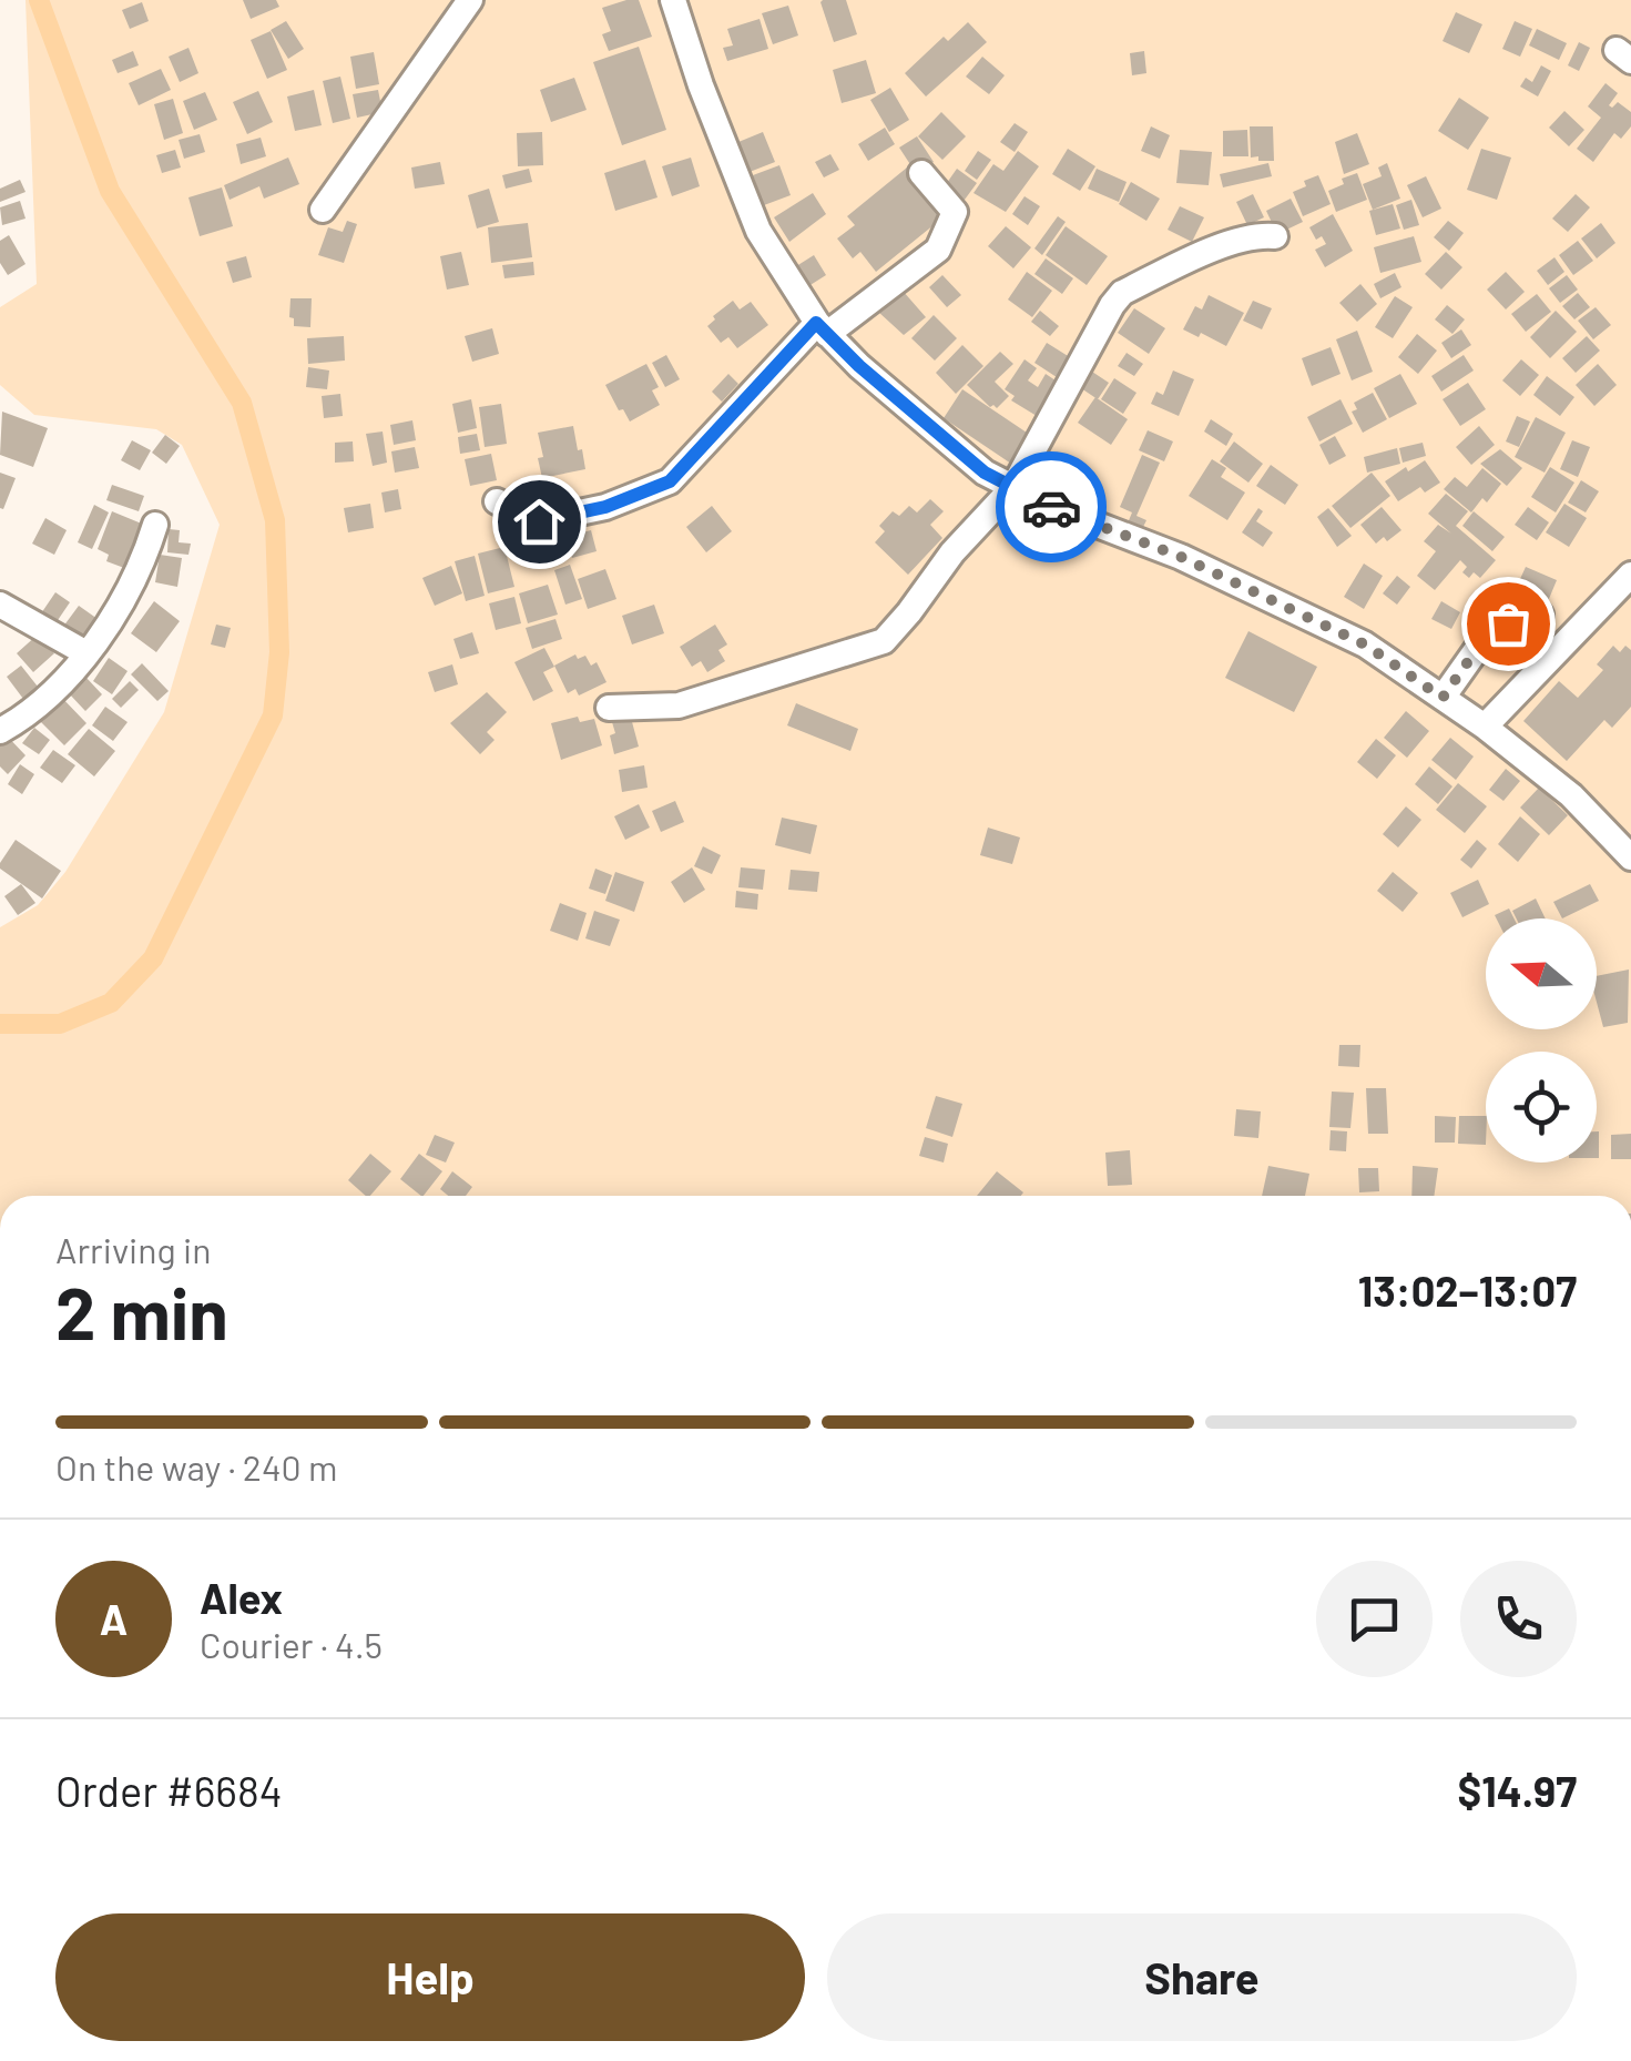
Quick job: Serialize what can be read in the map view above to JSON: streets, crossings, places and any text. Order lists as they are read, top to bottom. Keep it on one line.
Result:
{"north":"left","page":{"heading":["2 min","Arriving in","13:02–13:07"],"panel":["Alex","Courier · 4.5","Order #6684","$14.97"],"bar":"On the way · 240 m","round":"A","buttons":["Help","Share"]}}
